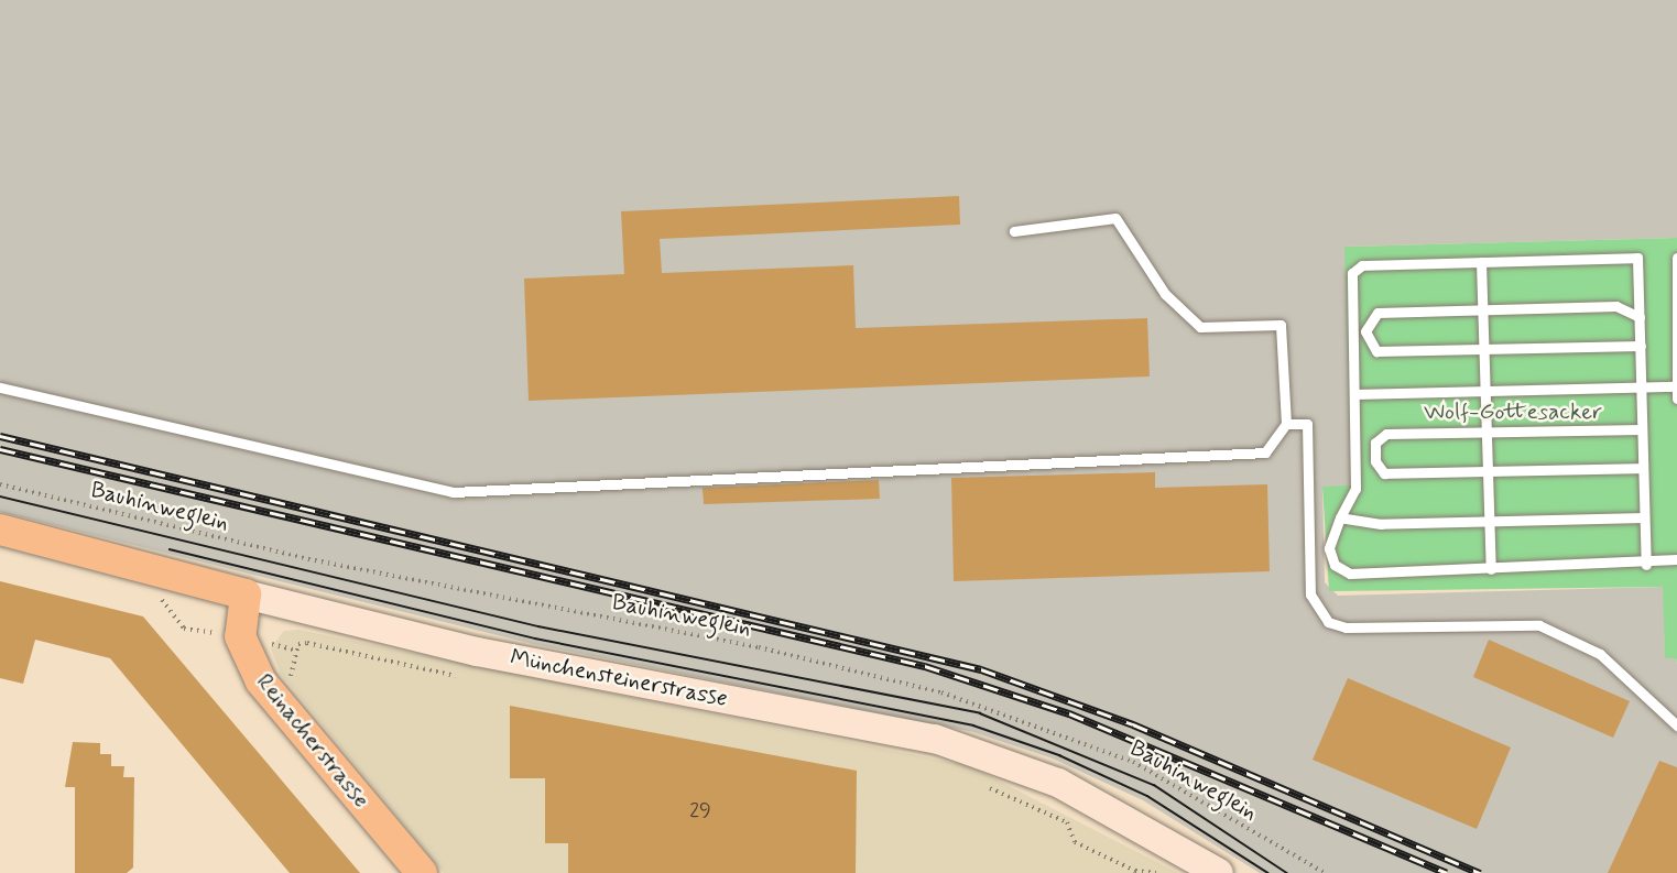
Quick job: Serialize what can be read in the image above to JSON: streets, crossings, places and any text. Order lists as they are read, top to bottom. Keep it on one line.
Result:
{"streets":{"main road":["Münchensteinerstrasse","Reinacherstrasse"],"path":["Bauhinweglein"]},"crossings":[["Münchensteinerstrasse","Reinacherstrasse"]],"parks":["Wolf-Gottesacker"],"house_numbers":["29"]}
